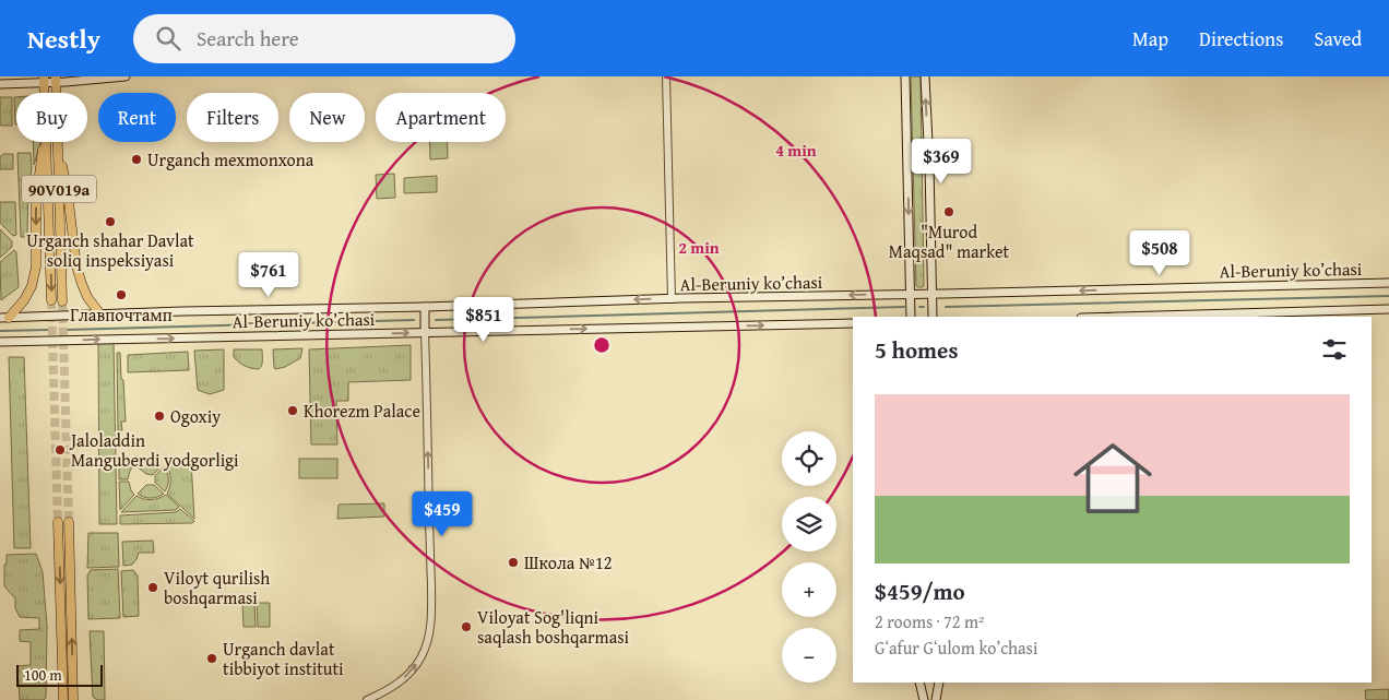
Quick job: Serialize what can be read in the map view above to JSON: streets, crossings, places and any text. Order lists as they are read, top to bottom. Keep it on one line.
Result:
{"streets":{"main road":["90V019a","Al-Beruniy ko’chasi"]},"places":["Urganch mexmonxona","\"Murod Maqsad\" market","Urganch shahar Davlat soliq inspeksiyasi","Главпочтамп","Khorezm Palace","Ogoxiy","Jaloladdin Manguberdi yodgorligi","Школа №12","Viloyt qurilish boshqarmasi","Viloyat Sog'liqni saqlash boshqarmasi","Urganch davlat tibbiyot instituti"],"scale_bar":"100 m","page":{"header":"Nestly","search":"Search here","nav":["Map","Directions","Saved"],"chip":["Buy","Rent","Filters","New","Apartment"],"price":["$369","$508","$761","$851","$459"],"heading":"5 homes","list":[{"name":"$459/mo","note":"2 rooms · 72 m² · Gʻafur Gʻulom ko’chasi"}],"map_buttons":["+","−"],"scale":"100 m"},"rings":["4 min","2 min"]}
